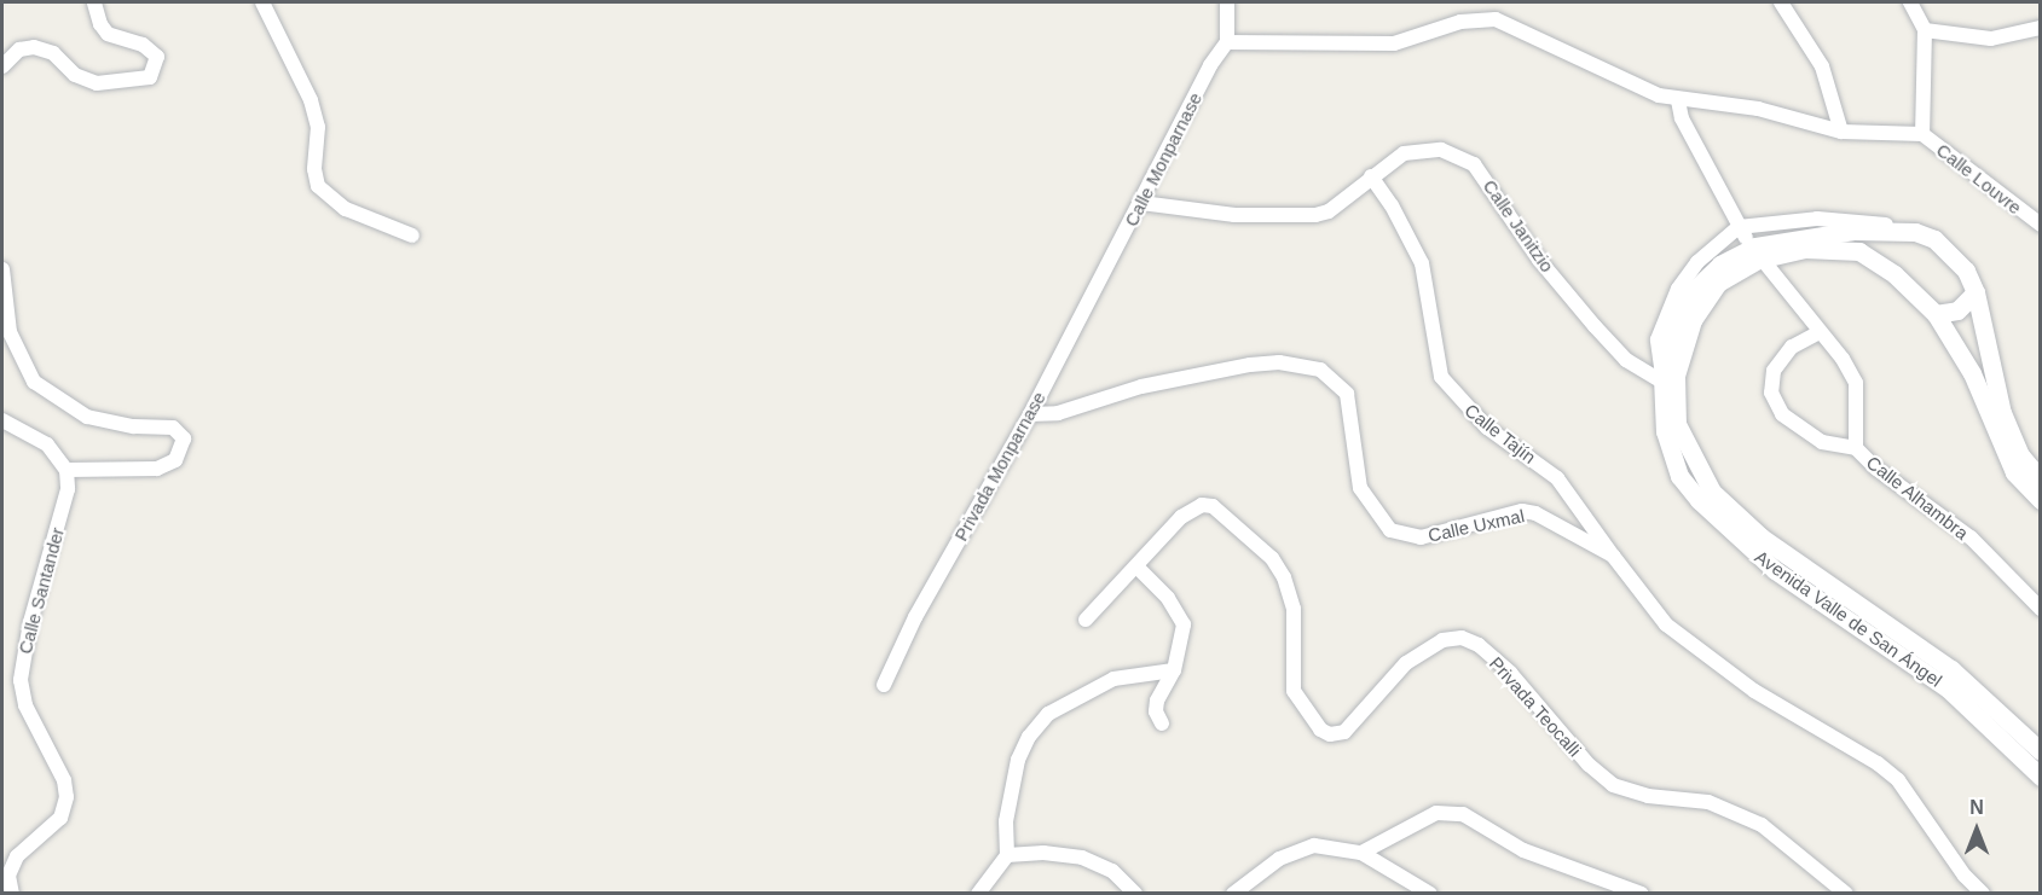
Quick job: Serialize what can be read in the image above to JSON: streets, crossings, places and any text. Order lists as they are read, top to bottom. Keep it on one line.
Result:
{"streets":{"street":["Calle Monparnase","Calle Louvre","Calle Janitzio","Calle Tajín","Privada Monparnase","Calle Alhambra","Calle Uxmal","Calle Santander","Avenida Valle de San Ángel","Privada Teocalli"]},"crossings":[["Calle Monparnase","Calle Janitzio"],["Calle Monparnase","Privada Monparnase"],["Calle Janitzio","Calle Tajín"],["Calle Janitzio","Avenida Valle de San Ángel"],["Calle Tajín","Calle Uxmal"],["Privada Monparnase","Calle Uxmal"],["Calle Alhambra","Avenida Valle de San Ángel"]],"north":"top"}
